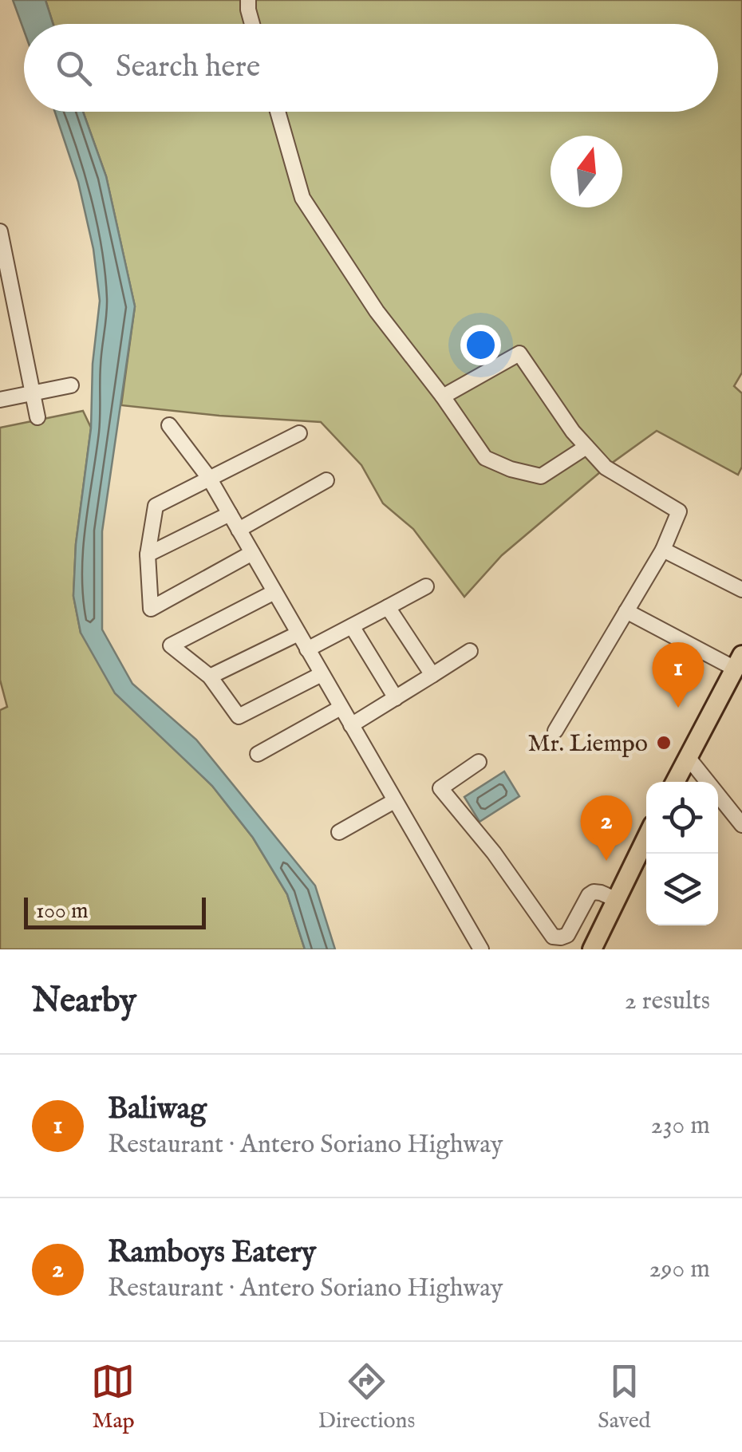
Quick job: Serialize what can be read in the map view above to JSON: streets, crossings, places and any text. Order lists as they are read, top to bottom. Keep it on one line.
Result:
{"places":["Mr. Liempo"],"scale_bar":"100 m","north":"top","page":{"search":"Search here","pins":["1","2"],"scale":"100 m","heading":["Nearby","2 results"],"list":[{"mark":"1","name":"Baliwag","note":"Restaurant · Antero Soriano Highway","value":"230 m"},{"mark":"2","name":"Ramboys Eatery","note":"Restaurant · Antero Soriano Highway","value":"290 m"}],"nav":["Map","Directions","Saved"]}}
